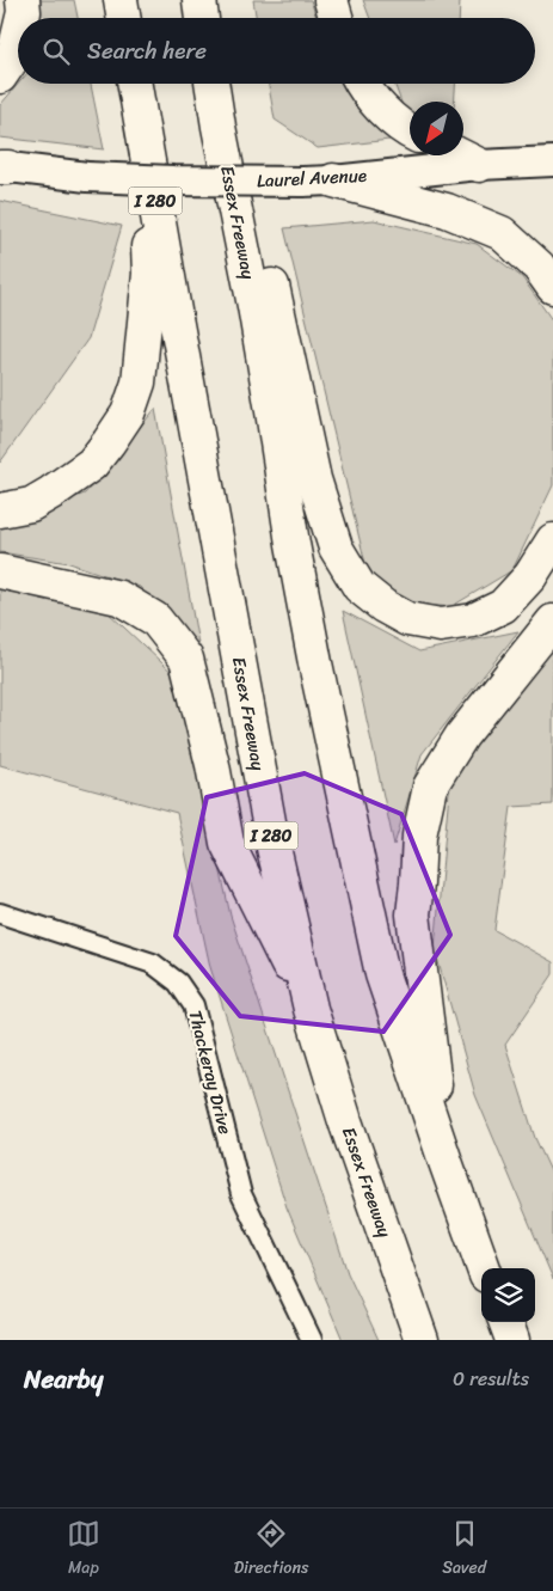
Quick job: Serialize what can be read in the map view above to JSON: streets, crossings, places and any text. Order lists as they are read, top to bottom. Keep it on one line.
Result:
{"streets":{"highway":["I 280","Essex Freeway"],"main road":["Laurel Avenue"],"street":["Thackeray Drive"]},"north":"bottom left","page":{"search":"Search here","heading":["Nearby","0 results"],"nav":["Map","Directions","Saved"]}}
